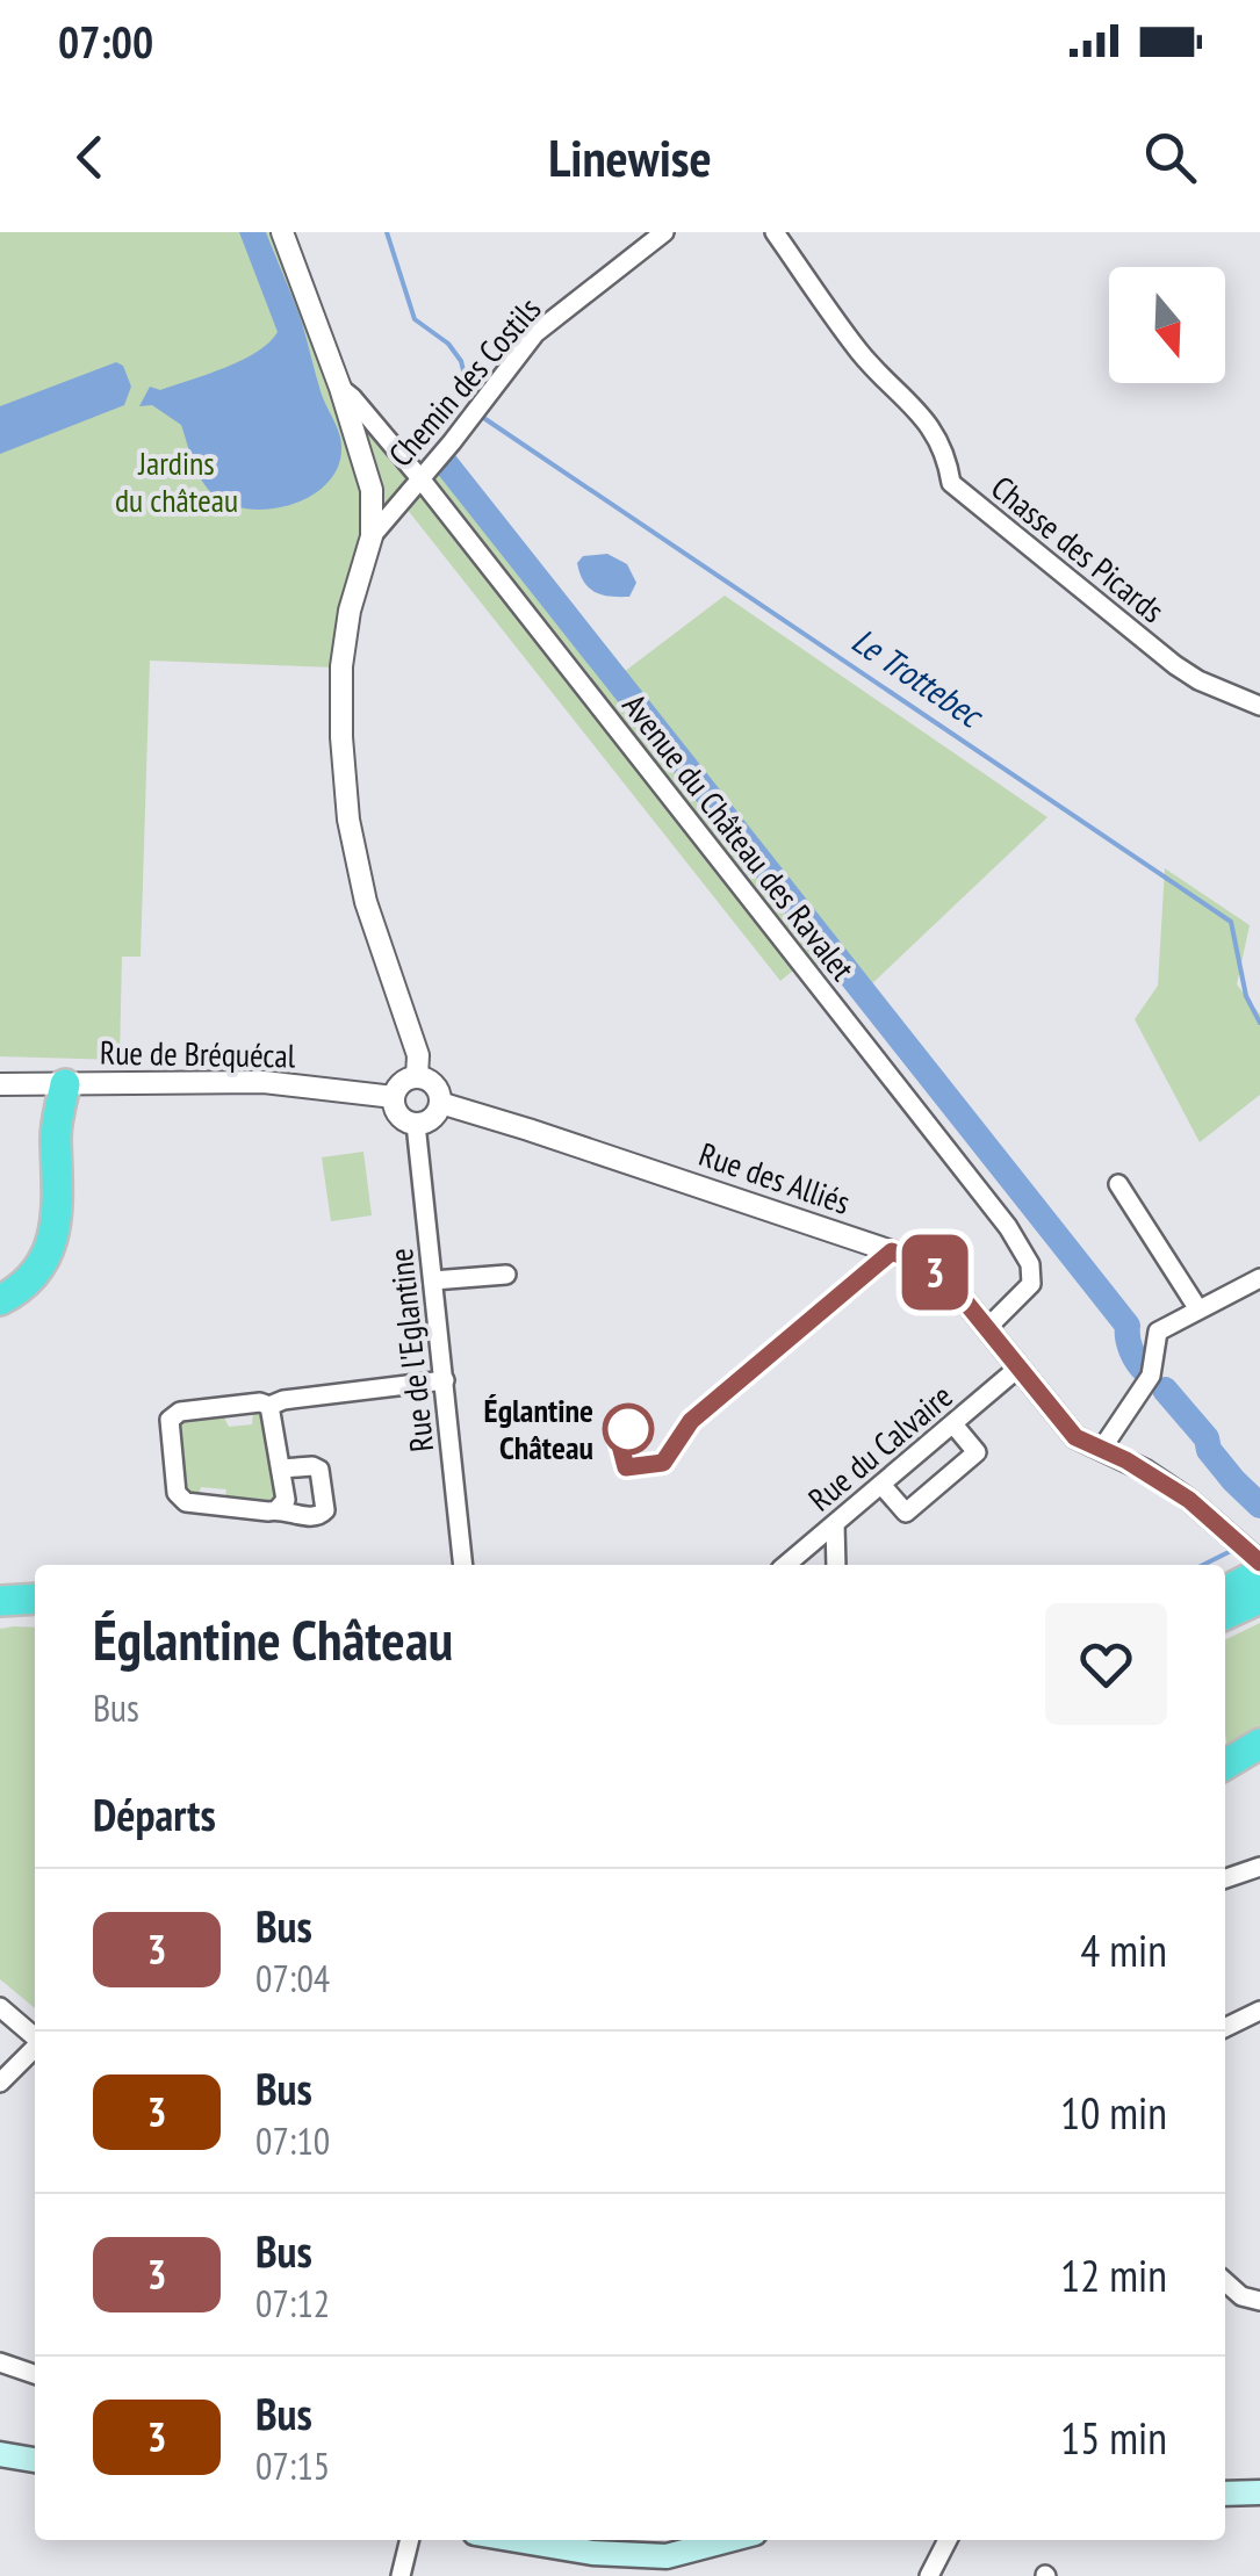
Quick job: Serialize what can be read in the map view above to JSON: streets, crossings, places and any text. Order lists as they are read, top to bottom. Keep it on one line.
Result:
{"streets":{"street":["Chemin des Costils","Chasse des Picards","Avenue du Château des Ravalet","Rue de Bréquécal","Rue des Alliés","Rue de l'Eglantine","Rue du Calvaire"]},"crossings":[["Chemin des Costils","Avenue du Château des Ravalet"],["Avenue du Château des Ravalet","Rue des Alliés"],["Rue de Bréquécal","Rue des Alliés"],["Rue de Bréquécal","Rue de l'Eglantine"],["Rue des Alliés","Rue de l'Eglantine"],["Rue des Alliés","Rue du Calvaire"]],"water":["Le Trottebec"],"parks":["Jardins du château"],"places":["Églantine Château"],"lines":["bus line 3"],"north":"bottom","page":{"status":"07:00","header":"Linewise","on_map":"3","heading":[["Églantine Château","Bus"],"Départs"],"list":[{"mark":"3","name":"Bus","note":"07:04","value":"4 min"},{"mark":"3","name":"Bus","note":"07:10","value":"10 min"},{"mark":"3","name":"Bus","note":"07:12","value":"12 min"},{"mark":"3","name":"Bus","note":"07:15","value":"15 min"}]}}
